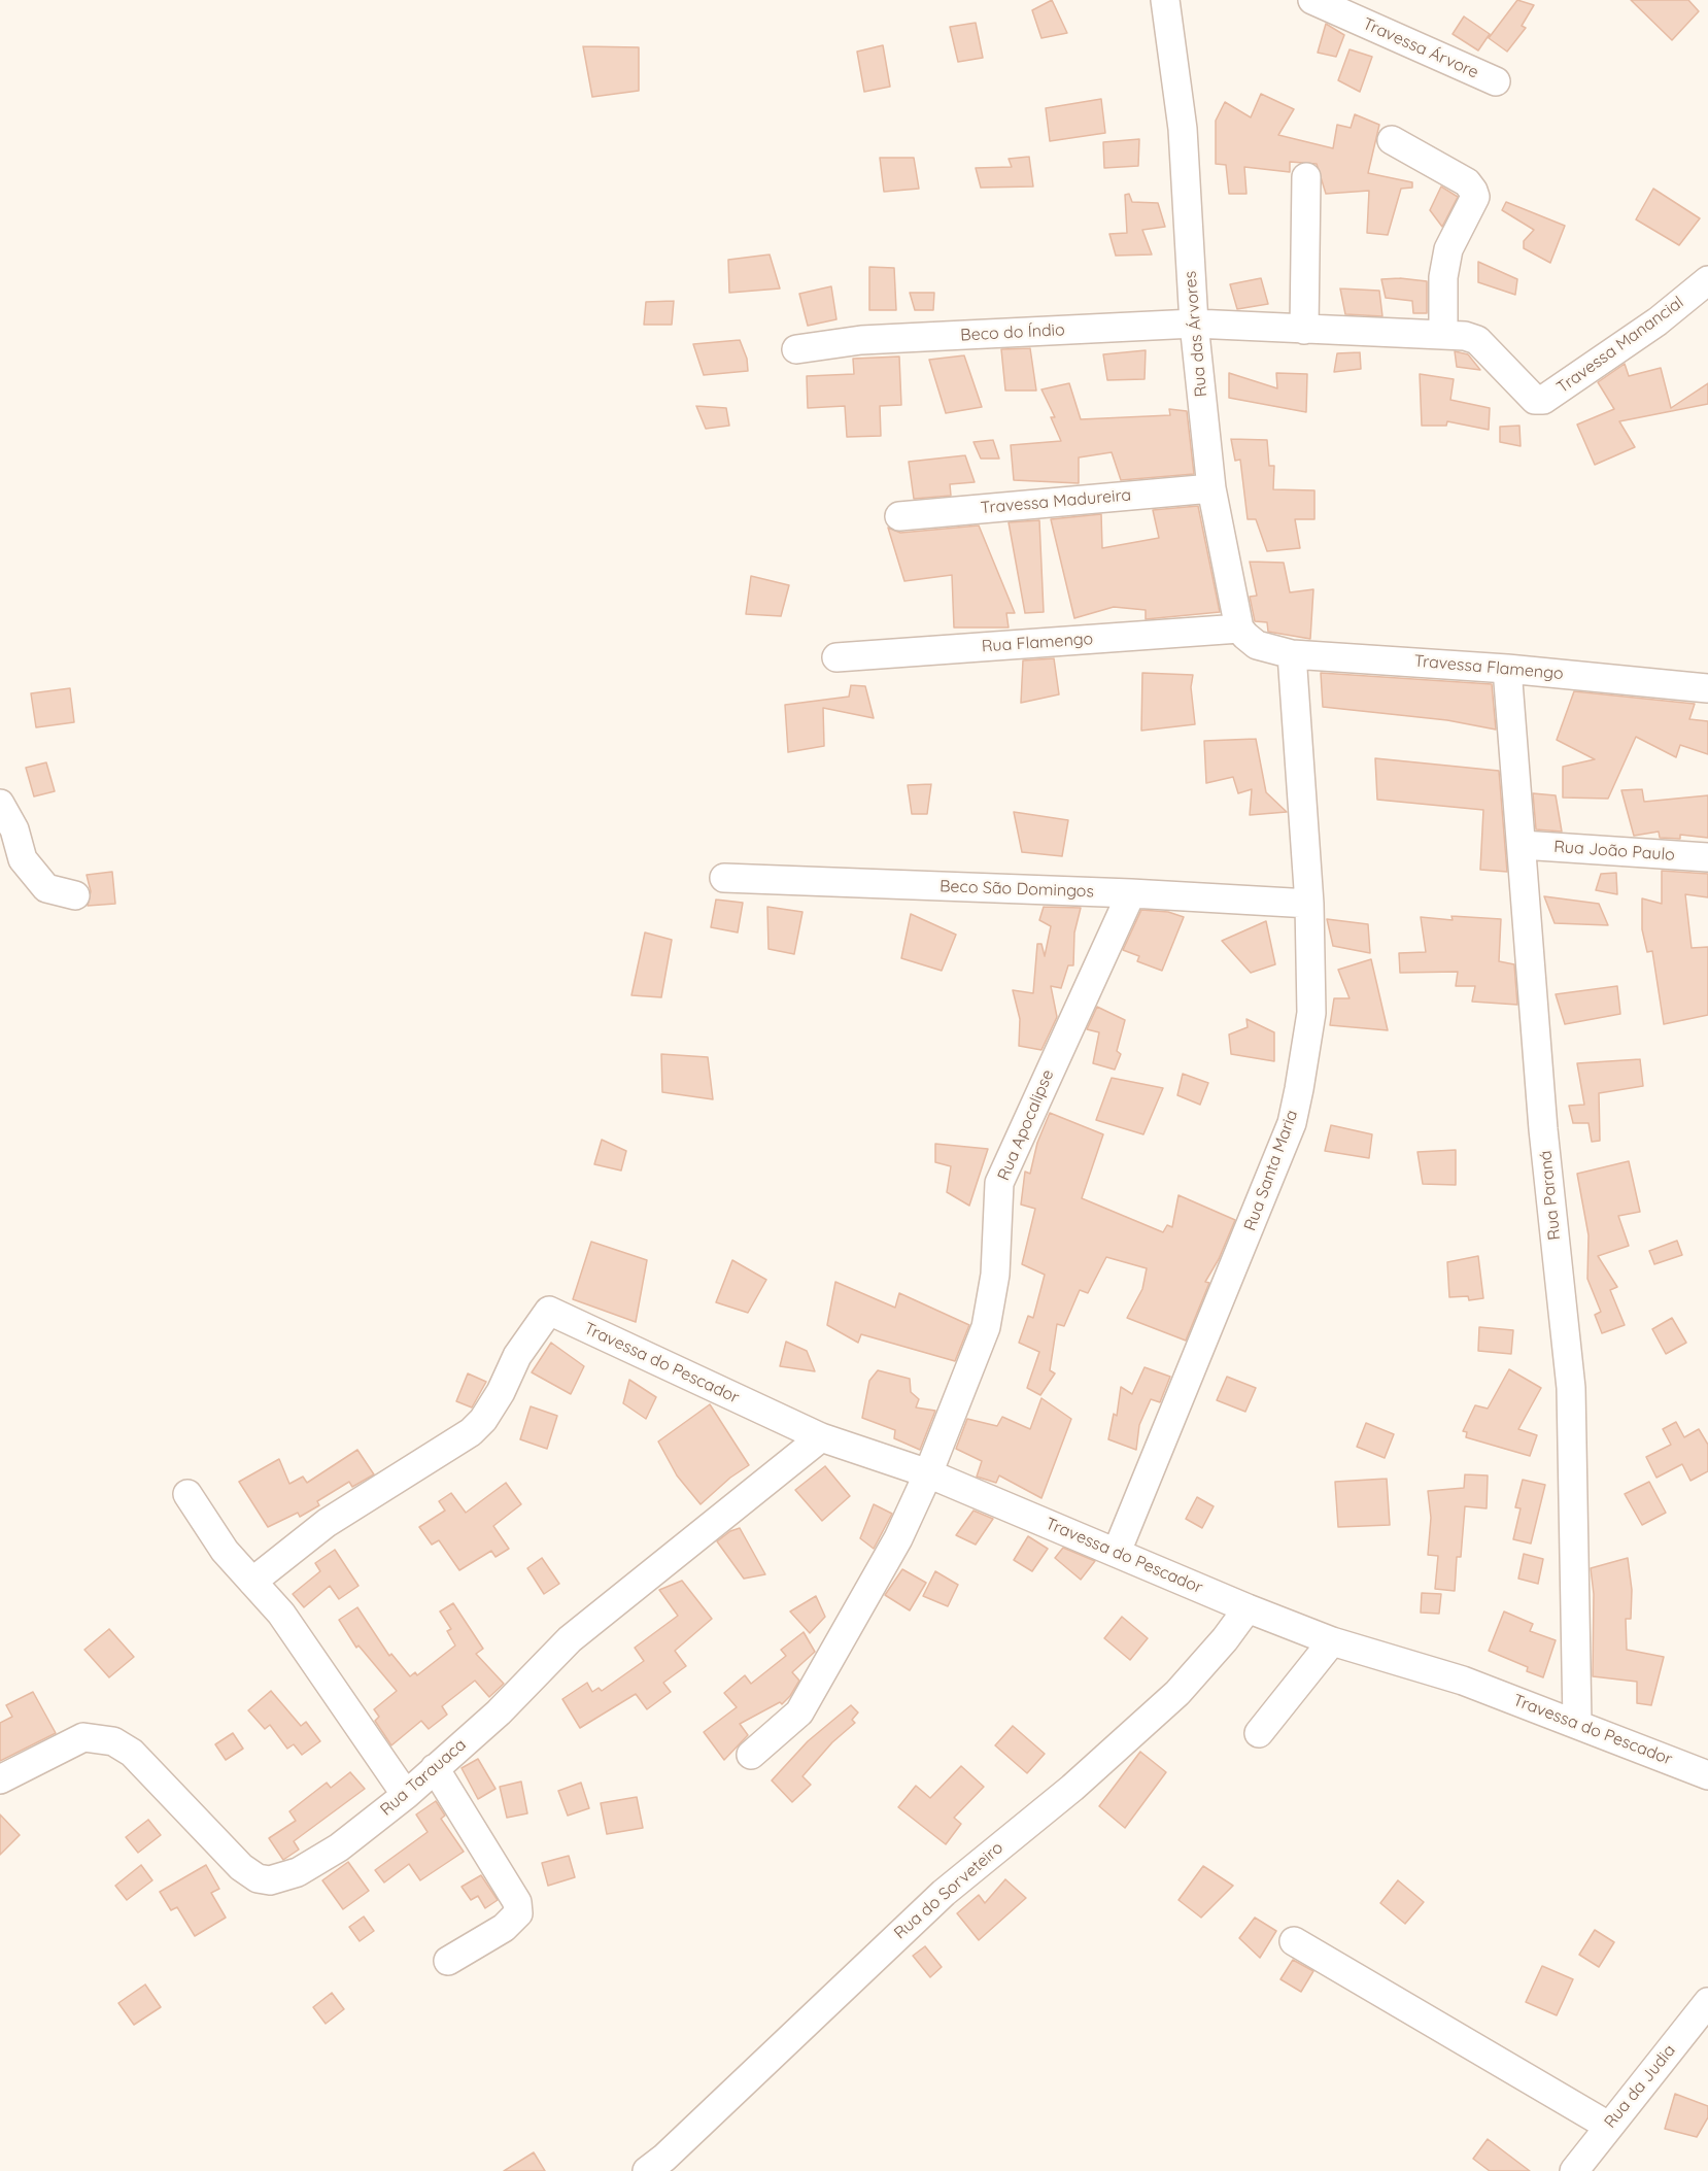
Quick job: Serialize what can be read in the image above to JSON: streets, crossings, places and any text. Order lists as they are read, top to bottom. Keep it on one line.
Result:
{"streets":{"street":["Travessa Árvore","Beco do Índio","Rua das Árvores","Travessa Manancial","Travessa Madureira","Rua Flamengo","Travessa Flamengo","Rua João Paulo","Beco São Domingos","Rua Apocalipse","Rua Santa Maria","Rua Paraná","Travessa do Pescador","Rua Tarauaca","Rua do Sorveteiro","Rua da Judia"]},"crossings":[["Beco do Índio","Rua das Árvores"],["Beco do Índio","Travessa Manancial"],["Rua das Árvores","Travessa Manancial"],["Rua das Árvores","Travessa Madureira"],["Rua das Árvores","Rua Flamengo"],["Travessa Flamengo","Rua Santa Maria"],["Travessa Flamengo","Rua Paraná"],["Rua João Paulo","Rua Paraná"],["Beco São Domingos","Rua Apocalipse"],["Beco São Domingos","Rua Santa Maria"],["Rua Apocalipse","Travessa do Pescador"],["Rua Santa Maria","Travessa do Pescador"],["Rua Paraná","Travessa do Pescador"],["Travessa do Pescador","Rua Tarauaca"],["Travessa do Pescador","Rua do Sorveteiro"]]}
